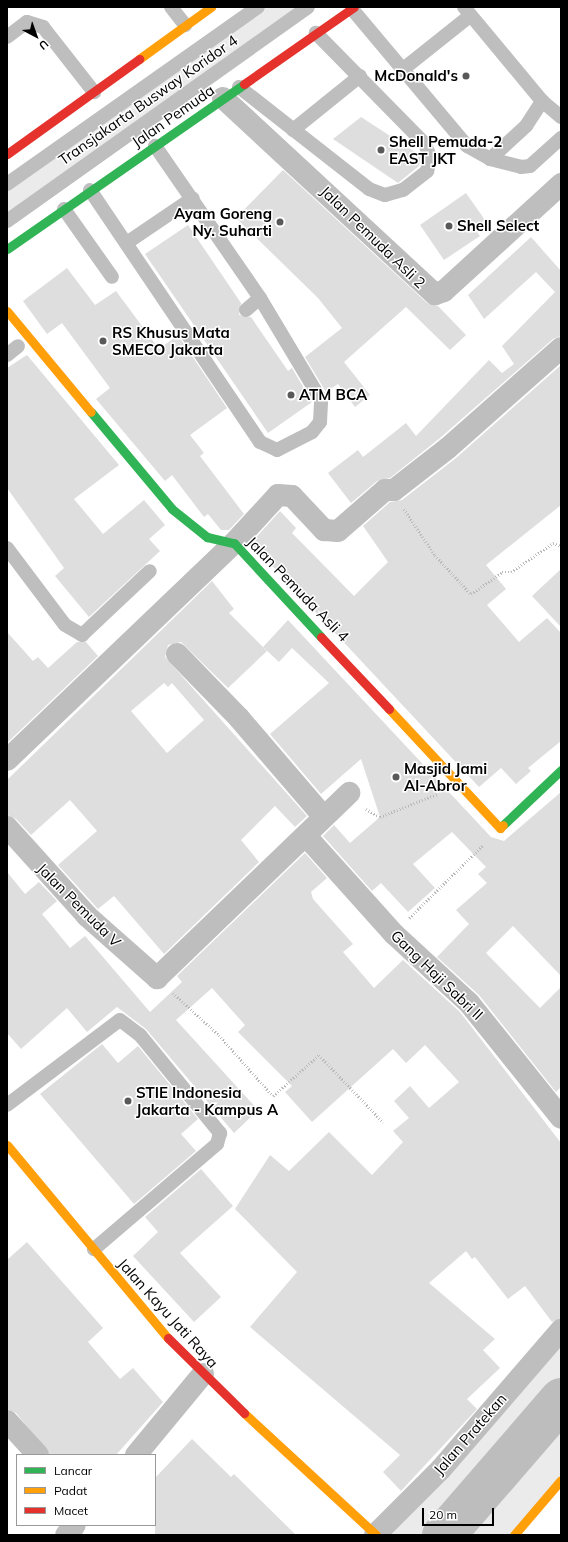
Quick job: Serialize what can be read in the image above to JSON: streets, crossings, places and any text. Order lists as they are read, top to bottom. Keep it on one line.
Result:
{"streets":{"main road":["Jalan Pemuda","Jalan Pemuda Asli 4","Jalan Kayu Jati Raya"],"street":["Jalan Pemuda Asli 2","Jalan Pemuda V","Gang Haji Sabri II","Jalan Pratekan"],"lane":["Transjakarta Busway Koridor 4"]},"crossings":[["Jalan Pemuda","Jalan Pemuda Asli 2"],["Jalan Kayu Jati Raya","Jalan Pratekan"]],"places":["McDonald's","Shell Pemuda-2 EAST JKT","Ayam Goreng Ny. Suharti","Shell Select","RS Khusus Mata SMECO Jakarta","ATM BCA","Masjid Jami Al-Abror","STIE Indonesia Jakarta - Kampus A"],"legend":["Lancar","Padat","Macet"],"scale_bar":"20 m","north":"bottom right"}
